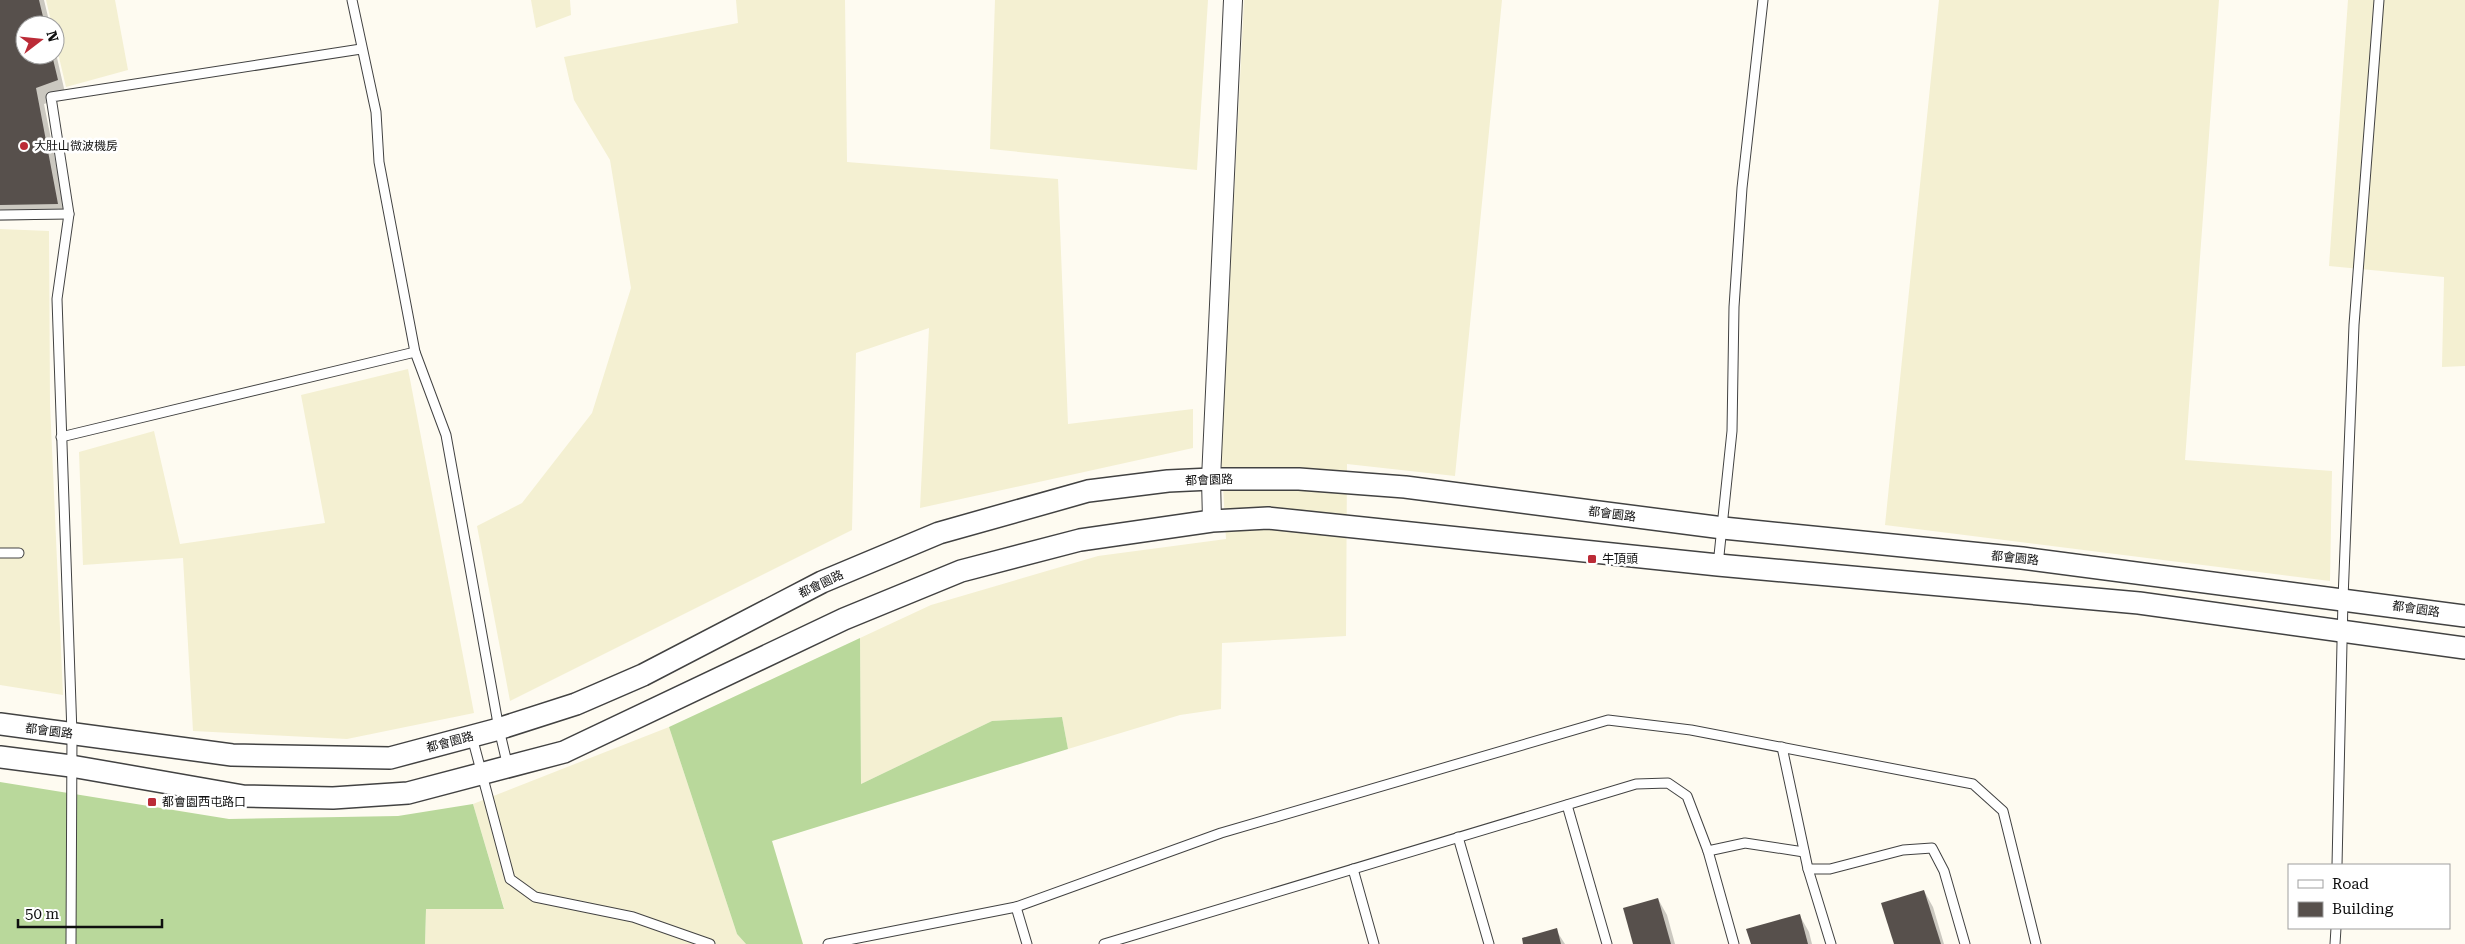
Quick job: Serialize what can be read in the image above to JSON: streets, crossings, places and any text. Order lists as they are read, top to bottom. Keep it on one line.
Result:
{"streets":{"street":["都會園路"]},"places":{"other":["大肚山微波機房"],"transit":["牛頂頭","都會園西屯路口"]},"legend":["Road","Building"],"scale_bar":"50 m","north":"right"}
